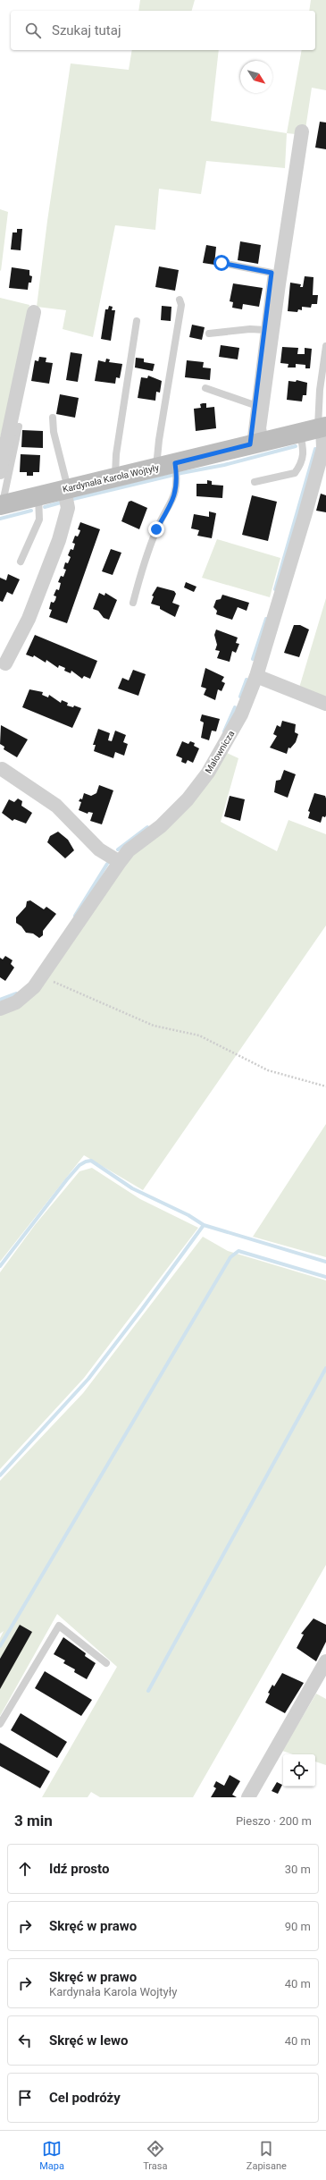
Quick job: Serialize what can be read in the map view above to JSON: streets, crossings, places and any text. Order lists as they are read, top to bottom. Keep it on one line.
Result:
{"streets":{"street":["Kardynała Karola Wojtyły","Malownicza"]},"crossings":[["Kardynała Karola Wojtyły","Malownicza"]],"north":"bottom right","page":{"search":"Szukaj tutaj","heading":["3 min","Pieszo · 200 m"],"list":[["Idź prosto","30 m"],["Skręć w prawo","90 m"],["Skręć w prawo","Kardynała Karola Wojtyły","40 m"],["Skręć w lewo","40 m"],"Cel podróży"],"nav":["Mapa","Trasa","Zapisane"]}}
